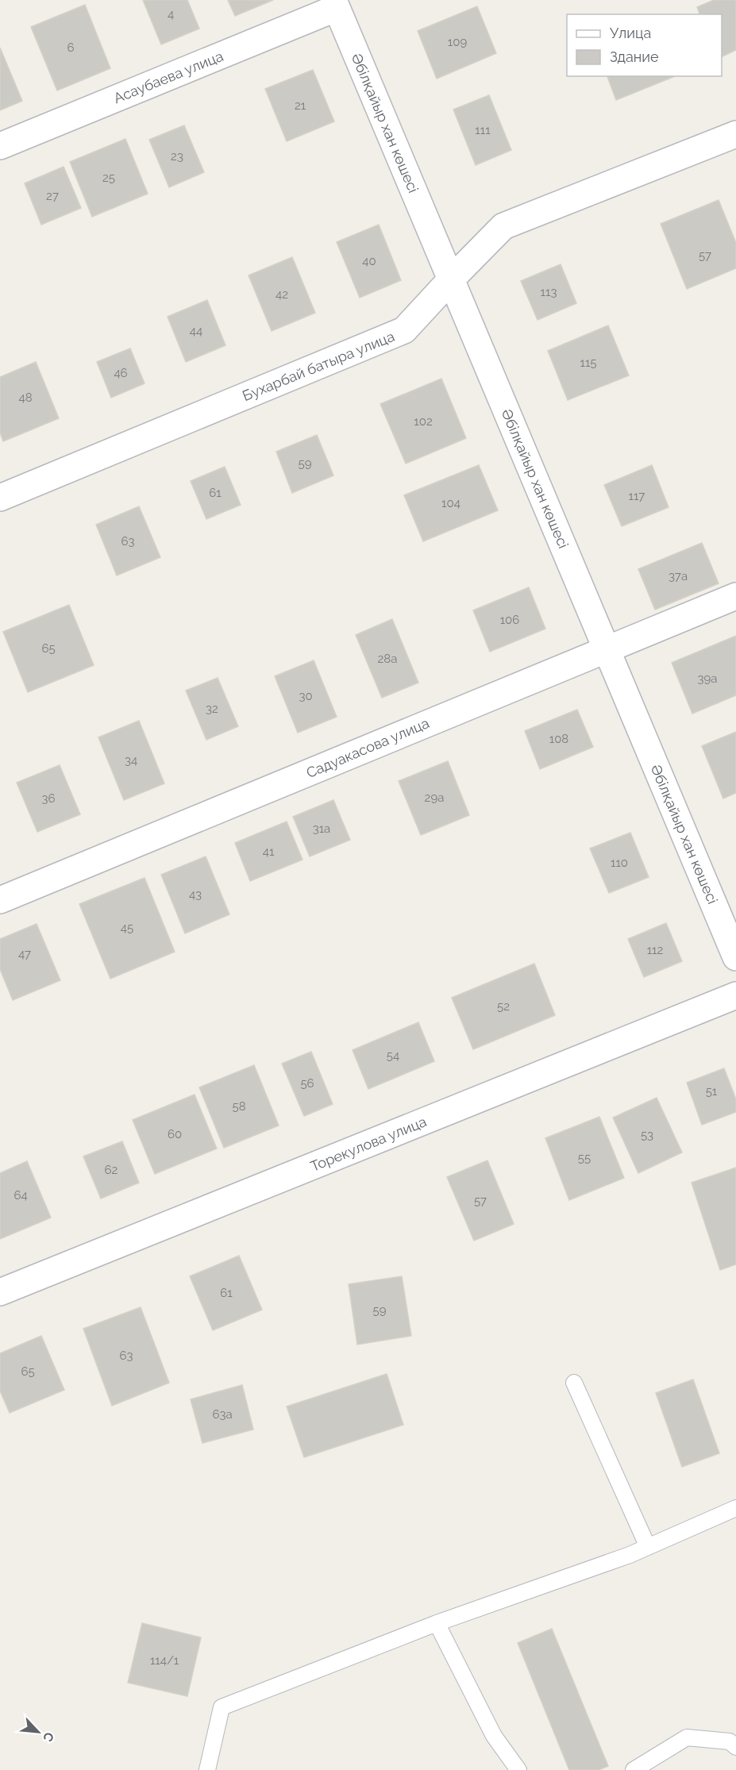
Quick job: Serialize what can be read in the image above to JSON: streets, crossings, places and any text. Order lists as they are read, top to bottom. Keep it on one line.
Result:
{"streets":{"street":["Асаубаева улица","Әбілқайыр хан көшесі","Бухарбай батыра улица","Садуакасова улица","Торекулова улица"]},"crossings":[["Асаубаева улица","Әбілқайыр хан көшесі"],["Әбілқайыр хан көшесі","Бухарбай батыра улица"],["Әбілқайыр хан көшесі","Садуакасова улица"]],"house_numbers":["4","109","6","21","111","23","25","27","57","40","113","42","44","115","46","48","102","59","61","117","104","63","37а","106","65","28а","39а","30","32","108","34","29а","36","31а","41","110","43","45","112","47","52","54","56","51","58","60","53","55","62","64","57","61","59","63","65","63а","114/1"],"legend":["Улица","Здание"],"north":"bottom right"}
